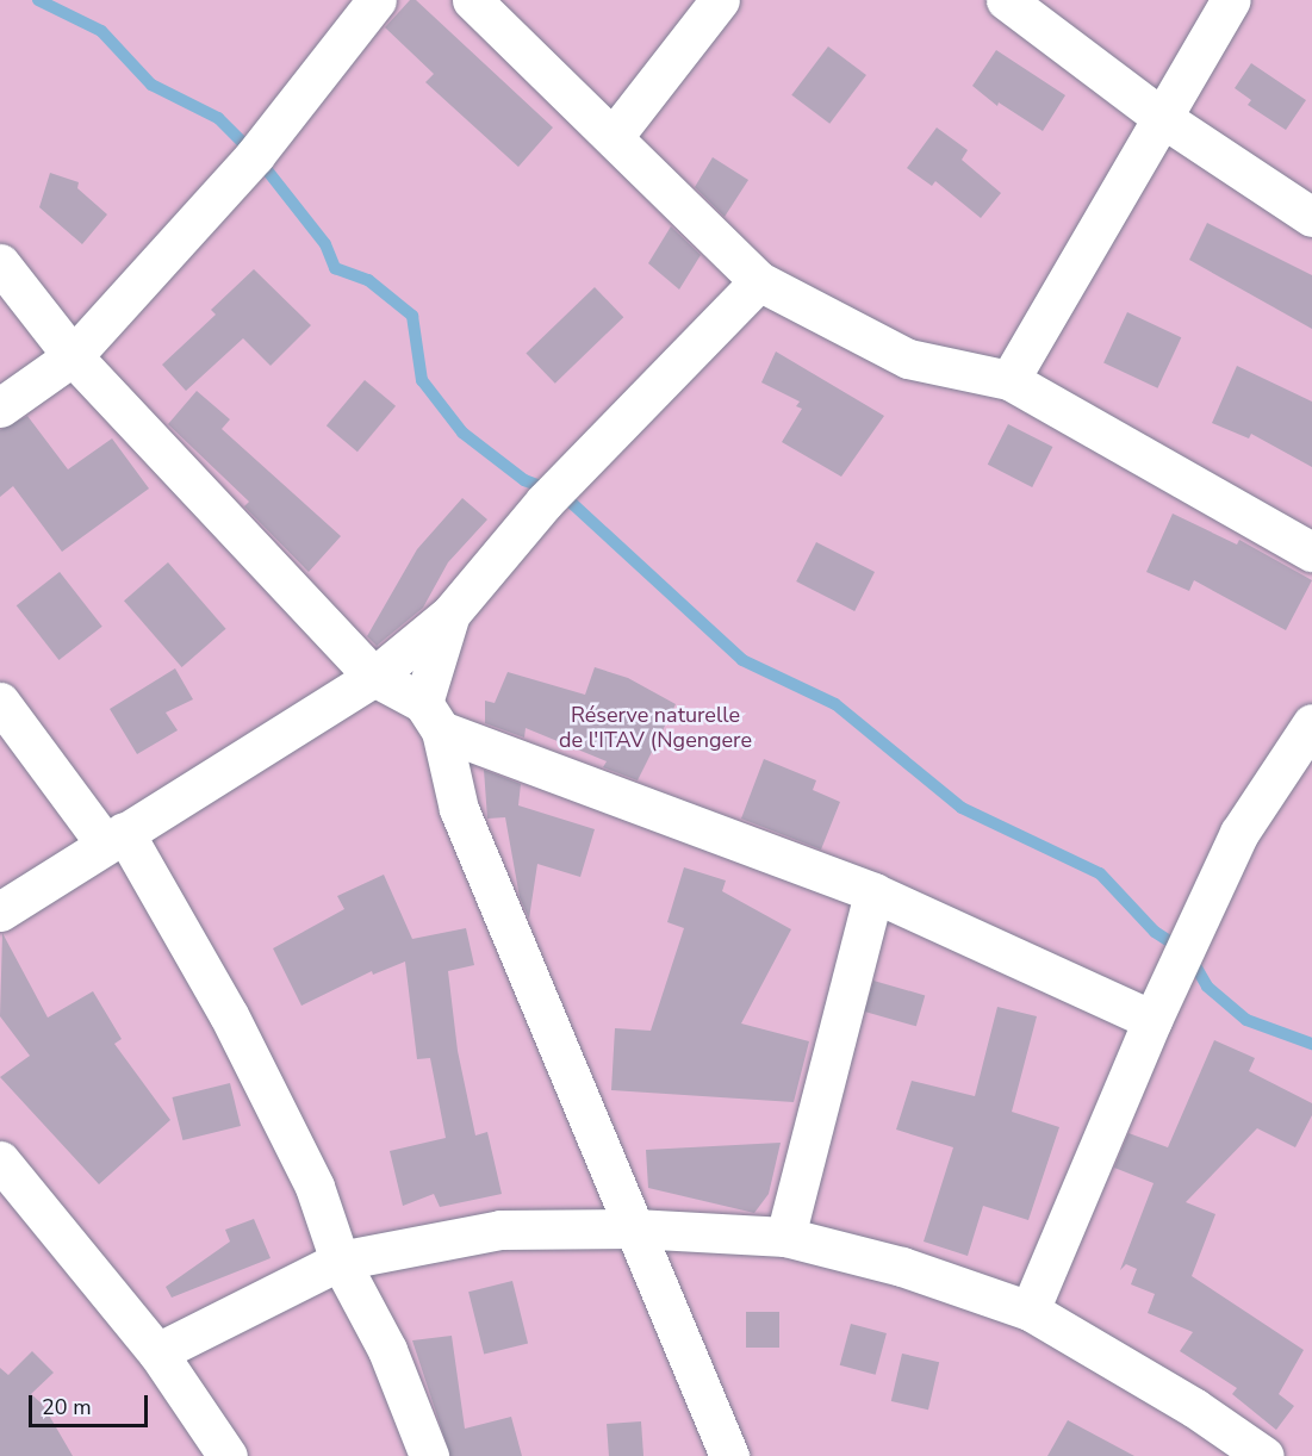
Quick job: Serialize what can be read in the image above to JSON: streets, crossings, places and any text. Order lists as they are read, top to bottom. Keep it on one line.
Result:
{"parks":["Réserve naturelle de l'ITAV (Ngengere"],"scale_bar":"20 m"}
